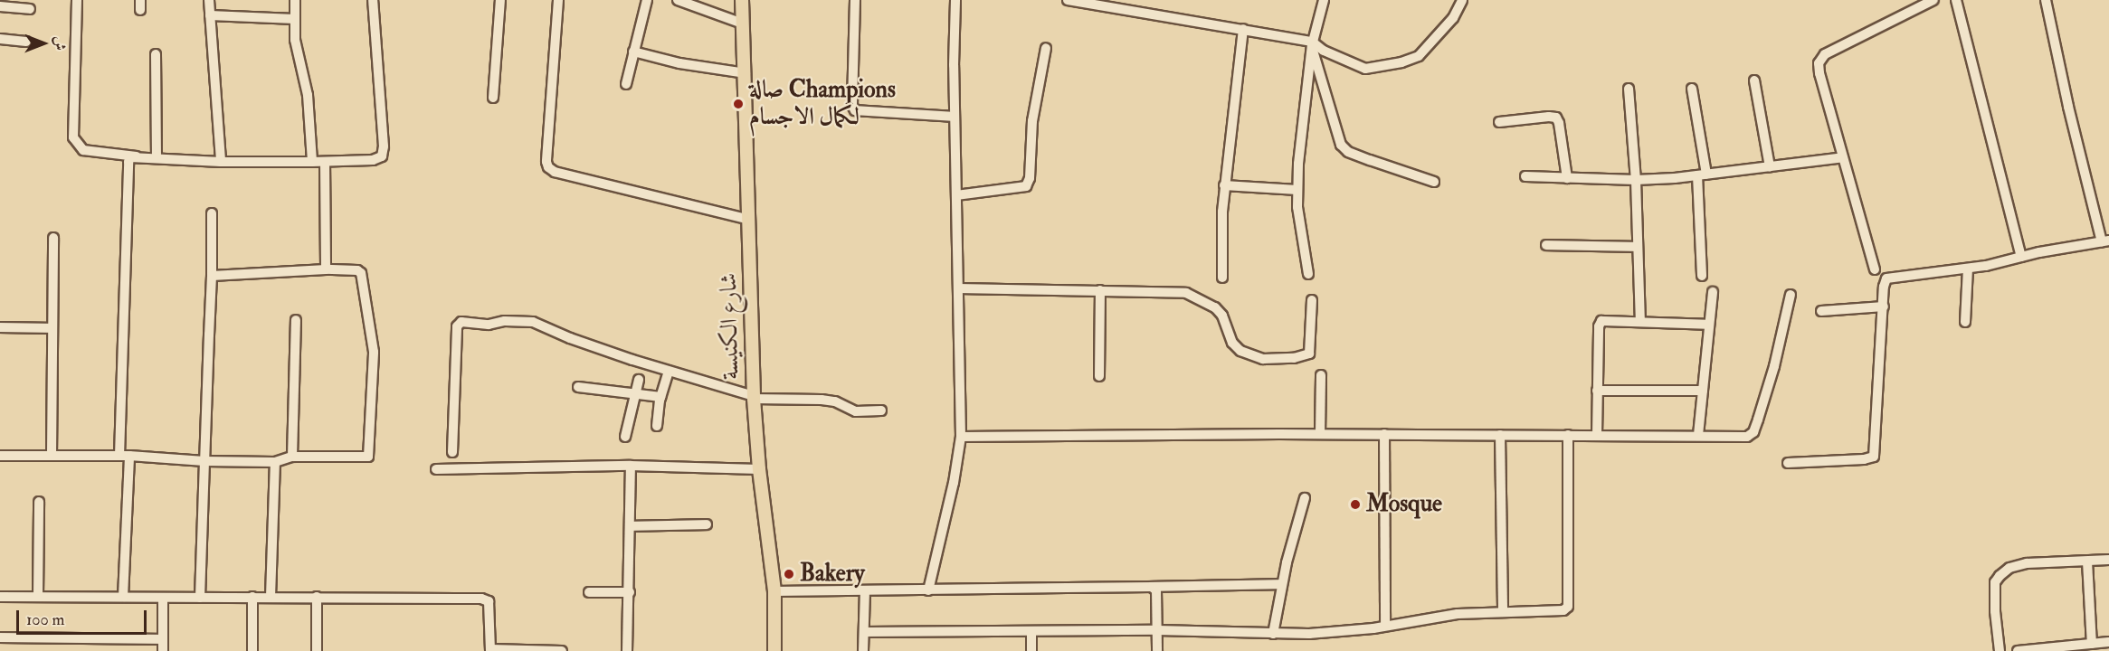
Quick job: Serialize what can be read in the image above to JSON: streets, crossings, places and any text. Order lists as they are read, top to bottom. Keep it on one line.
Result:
{"streets":{"main road":["شارع الكنيسة"]},"places":["صالة Champions لكمال الاجسام","Mosque","Bakery"],"scale_bar":"100 m","north":"right"}
